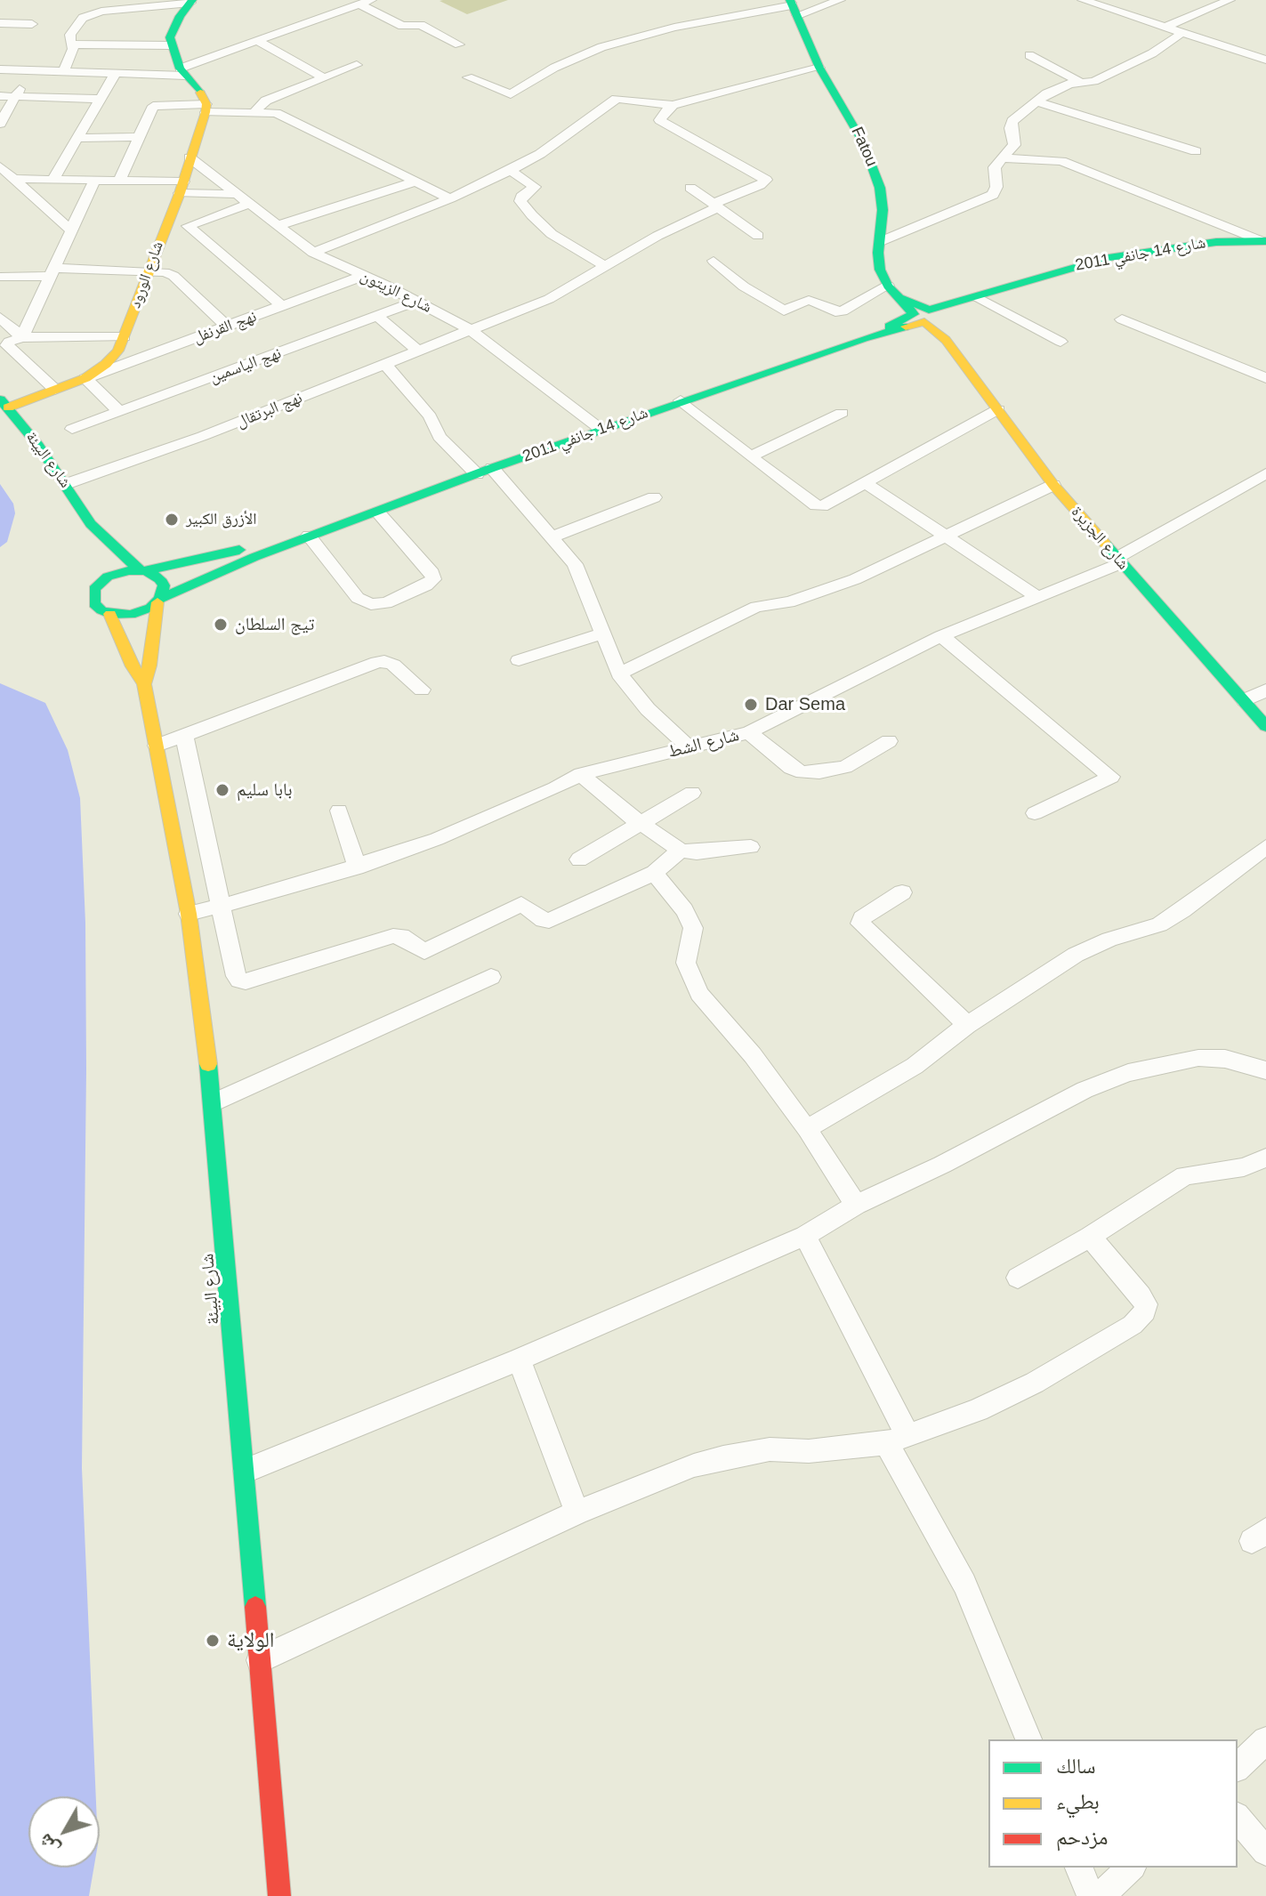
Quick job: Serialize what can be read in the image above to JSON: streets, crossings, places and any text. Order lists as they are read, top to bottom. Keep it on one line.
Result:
{"streets":{"main road":["Fatou","شارع 14 جانفي 2011","شارع الورود","شارع البيئة","شارع الجزيرة"],"street":["شارع الزيتون","نهج القرنفل","نهج الياسمين","نهج البرتقال","شارع الشط"]},"crossings":[["شارع 14 جانفي 2011","شارع الزيتون"],["شارع 14 جانفي 2011","شارع البيئة"],["شارع 14 جانفي 2011","شارع الجزيرة"],["شارع الورود","شارع الزيتون"],["شارع الورود","نهج القرنفل"],["شارع الورود","شارع البيئة"],["شارع الزيتون","نهج القرنفل"],["شارع الزيتون","نهج الياسمين"],["شارع الزيتون","نهج البرتقال"],["نهج البرتقال","شارع البيئة"],["شارع البيئة","شارع الشط"],["شارع الجزيرة","شارع الشط"]],"places":["الأزرق الكبير","تيج السلطان","Dar Sema","بابا سليم","الولاية"],"legend":["سالك","بطيء","مزدحم"],"north":"bottom left"}
